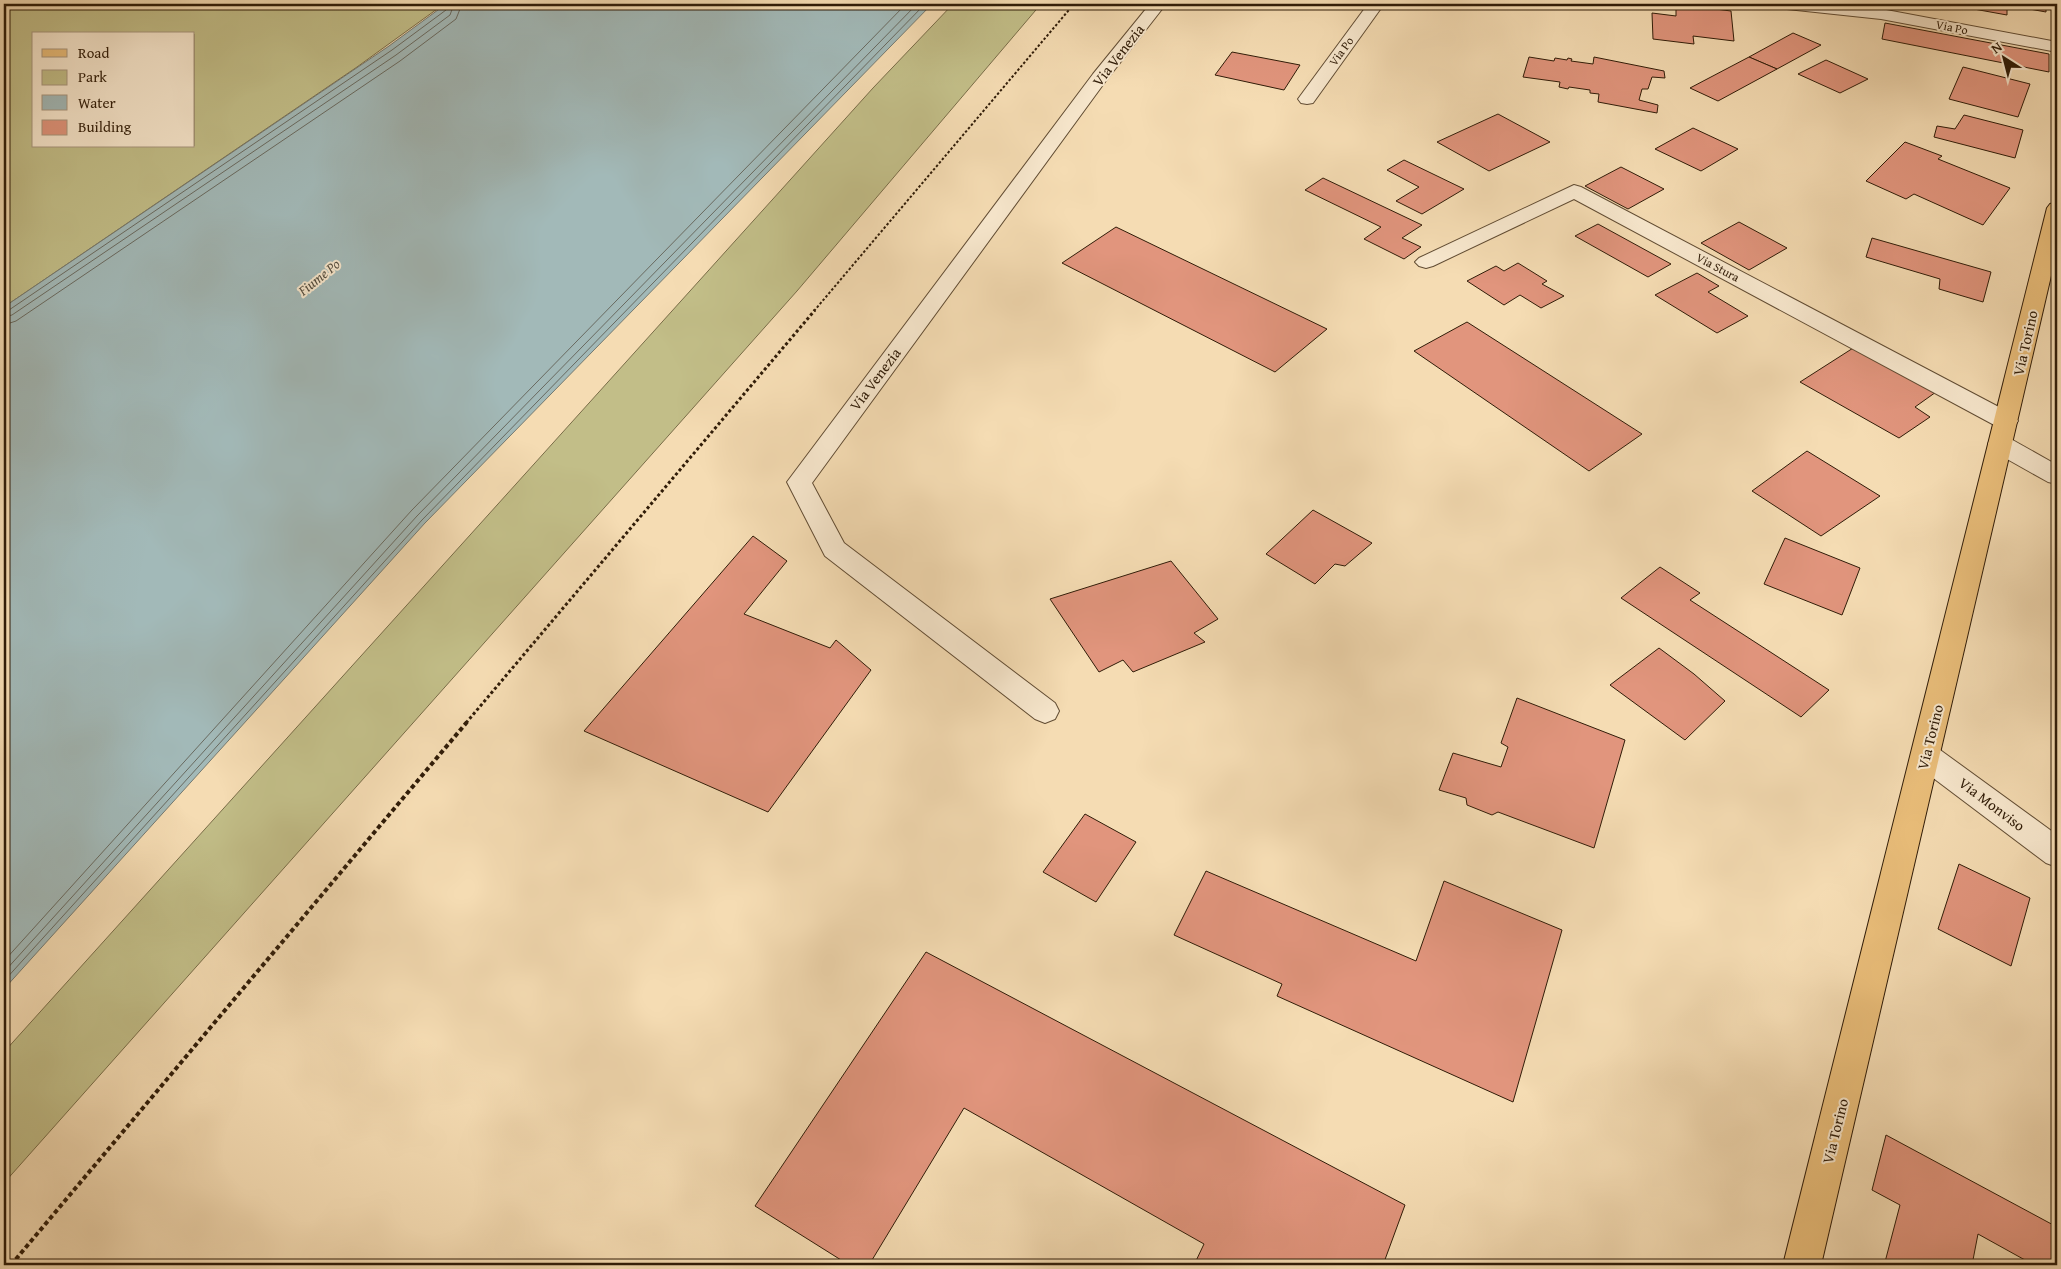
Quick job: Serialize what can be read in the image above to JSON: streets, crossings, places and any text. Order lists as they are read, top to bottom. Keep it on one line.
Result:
{"streets":{"main road":["Via Torino"],"street":["Via Po","Via Venezia","Via Stura","Via Monviso"]},"crossings":[["Via Stura","Via Torino"],["Via Torino","Via Monviso"]],"water":["Fiume Po"],"legend":["Road","Park","Water","Building"],"north":"top left"}
